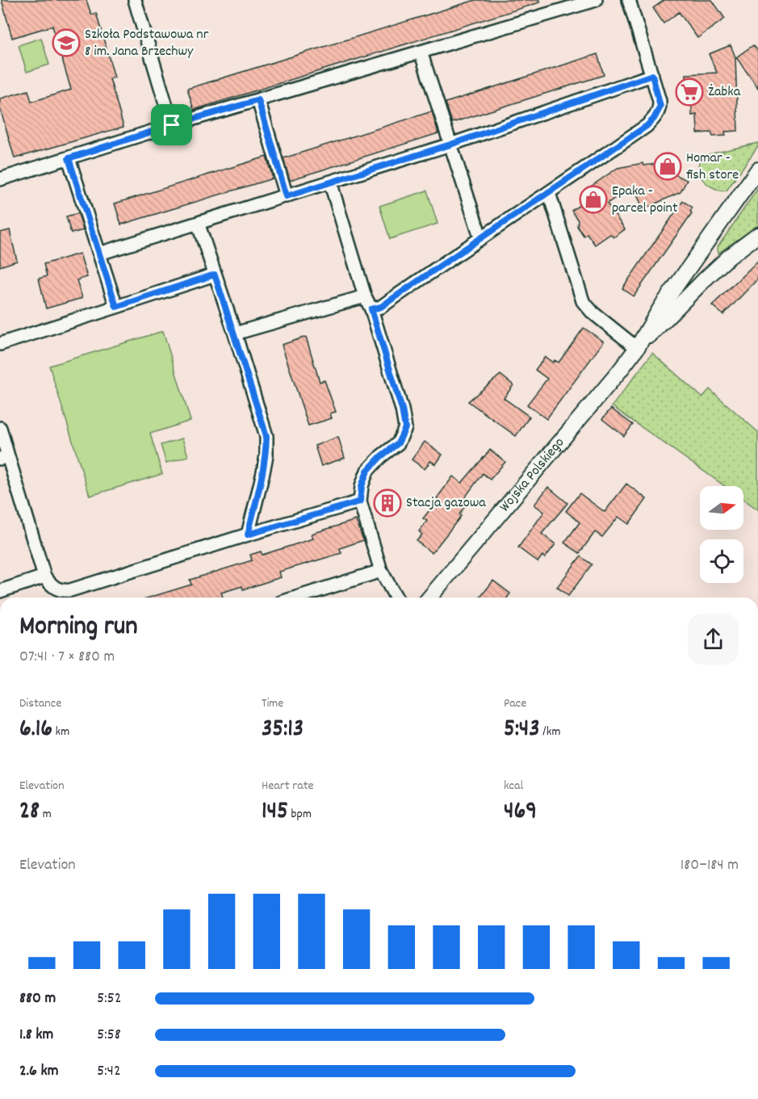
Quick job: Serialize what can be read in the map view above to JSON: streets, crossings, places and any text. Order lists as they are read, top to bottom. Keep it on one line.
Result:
{"streets":{"street":["Wojska Polskiego"]},"places":{"school or university":["Szkoła Podstawowa nr 8 im. Jana Brzechwy"],"supermarket":["Żabka"],"shop":["Homar - fish store","Epaka - parcel point"],"building":["Stacja gazowa"]},"north":"right","page":{"heading":["Morning run","07:41 · 7 × 880 m"],"stats":[["Distance","6.16 km"],["Time","35:13"],["Pace","5:43 /km"],["Elevation","28 m"],["Heart rate","145 bpm"],["kcal","469"]],"chart":["Elevation","180–184 m"],"list":[{"name":"880 m","note":"5:52"},{"name":"1.8 km","note":"5:58"},{"name":"2.6 km","note":"5:42"}]}}
